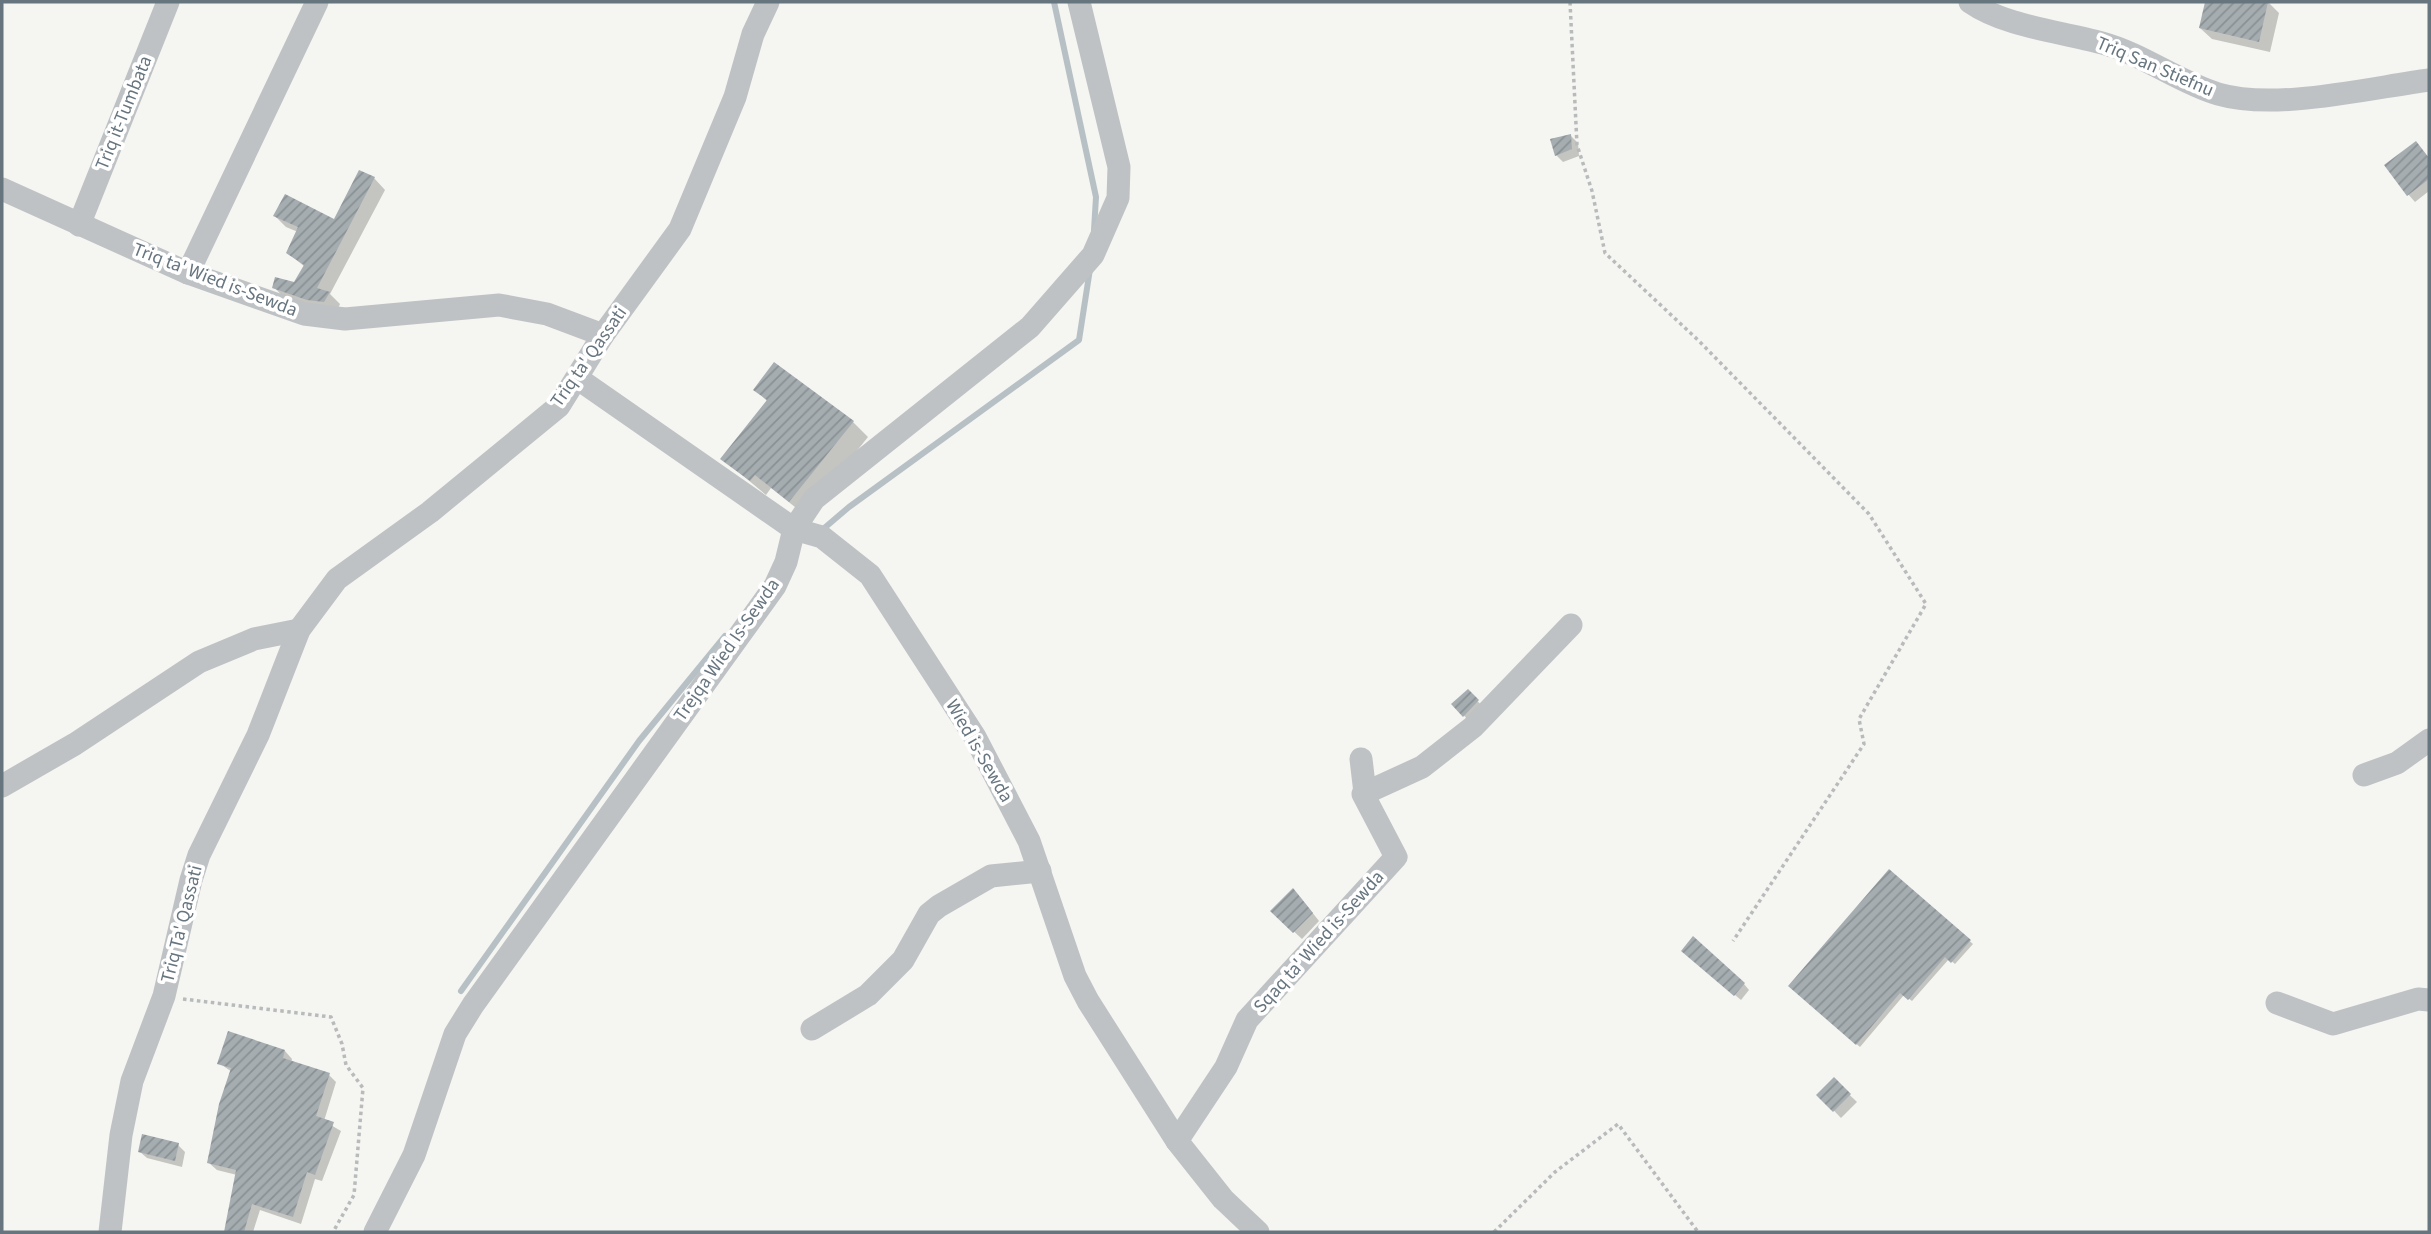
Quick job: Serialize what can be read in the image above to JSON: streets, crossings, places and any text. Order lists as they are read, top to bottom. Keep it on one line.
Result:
{"streets":{"street":["Triq San Stiefnu","Triq it-Tumbata","Triq ta' Wied is-Sewda","Triq ta' Qassati","Trejqa Wied Is-Sewda","Wied is-Sewda","Triq Ta' Qassati","Sqaq ta' Wied is-Sewda"]},"crossings":[["Triq it-Tumbata","Triq ta' Wied is-Sewda"],["Triq ta' Wied is-Sewda","Triq ta' Qassati"],["Triq ta' Qassati","Wied is-Sewda"],["Triq ta' Qassati","Triq Ta' Qassati"],["Trejqa Wied Is-Sewda","Wied is-Sewda"],["Wied is-Sewda","Sqaq ta' Wied is-Sewda"]]}
